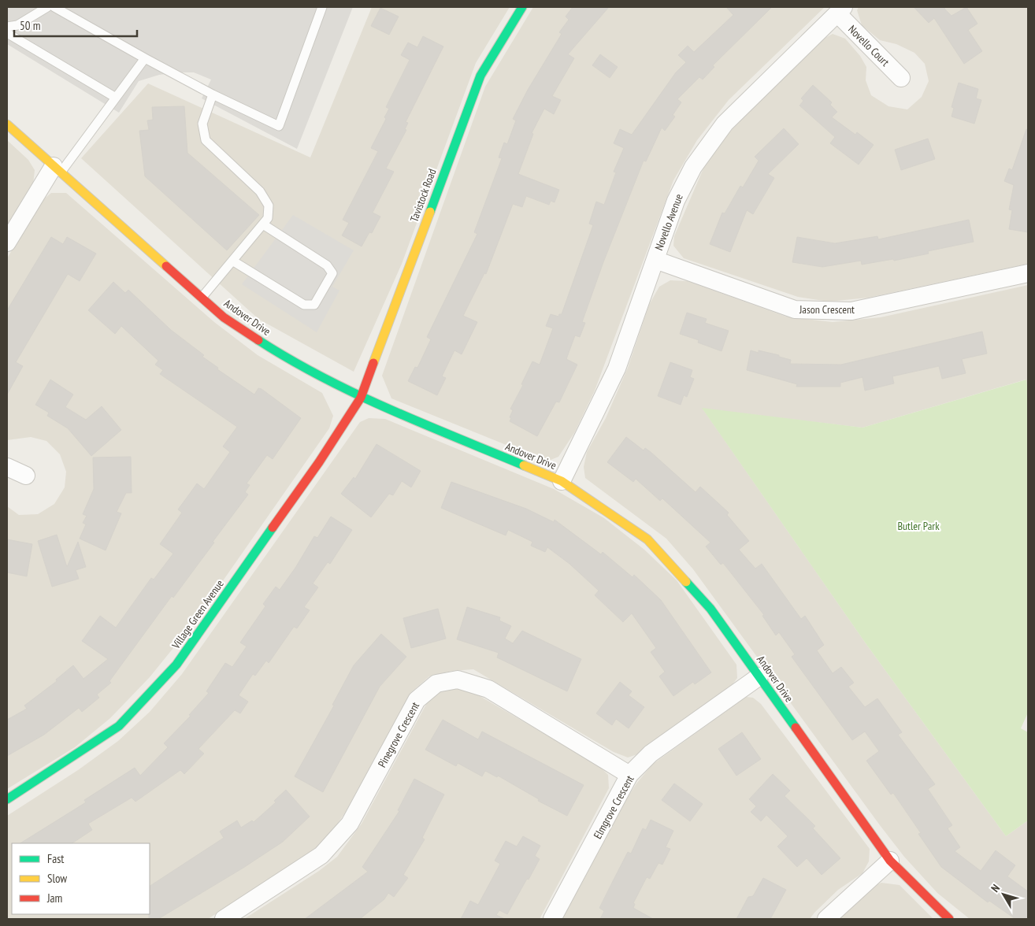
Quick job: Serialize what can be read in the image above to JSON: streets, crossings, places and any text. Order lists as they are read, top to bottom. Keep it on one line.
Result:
{"streets":{"street":["Novello Court","Tavistock Road","Novello Avenue","Jason Crescent","Andover Drive","Village Green Avenue","Pinegrove Crescent","Elmgrove Crescent"]},"crossings":[["Novello Court","Novello Avenue"],["Tavistock Road","Andover Drive"],["Tavistock Road","Village Green Avenue"],["Novello Avenue","Jason Crescent"],["Novello Avenue","Andover Drive"],["Andover Drive","Village Green Avenue"],["Andover Drive","Elmgrove Crescent"],["Pinegrove Crescent","Elmgrove Crescent"]],"parks":["Butler Park"],"legend":["Fast","Slow","Jam"],"scale_bar":"50 m","north":"top left"}
